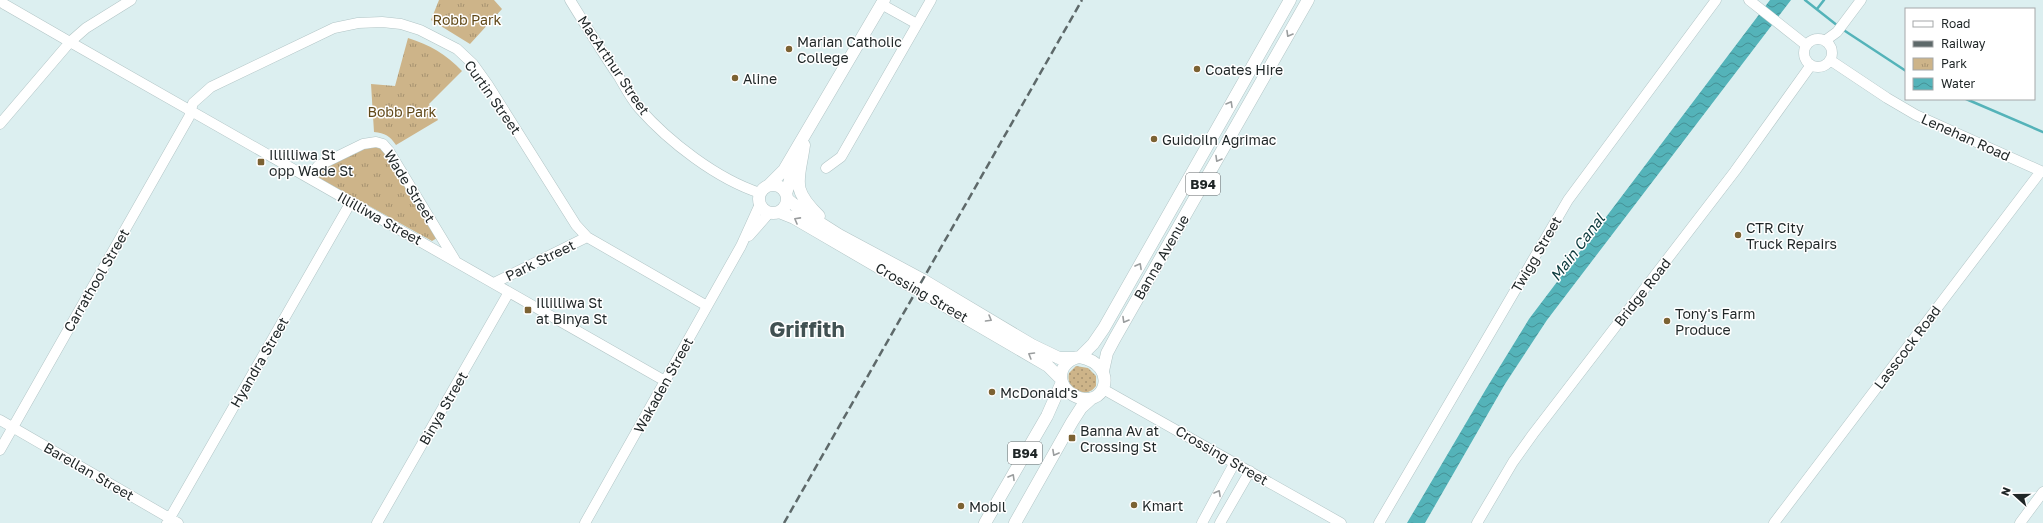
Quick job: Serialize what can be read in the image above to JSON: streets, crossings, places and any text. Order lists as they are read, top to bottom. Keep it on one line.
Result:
{"streets":{"main road":["B94","Banna Avenue","Crossing Street","Wakaden Street"],"street":["MacArthur Street","Curtin Street","Lenehan Road","Wade Street","Illilliwa Street","Twigg Street","Park Street","Carrathool Street","Bridge Road","Lasscock Road","Hyandra Street","Binya Street","Barellan Street"]},"crossings":[["MacArthur Street","Crossing Street"],["MacArthur Street","Wakaden Street"],["Curtin Street","Illilliwa Street"],["Curtin Street","Park Street"],["Curtin Street","Carrathool Street"],["Curtin Street","Wakaden Street"],["Lenehan Road","Bridge Road"],["Lenehan Road","Lasscock Road"],["B94","Banna Avenue"],["B94","Crossing Street"],["Wade Street","Illilliwa Street"],["Illilliwa Street","Park Street"],["Illilliwa Street","Carrathool Street"],["Illilliwa Street","Hyandra Street"],["Illilliwa Street","Wakaden Street"],["Illilliwa Street","Binya Street"],["Banna Avenue","Crossing Street"],["Carrathool Street","Barellan Street"],["Crossing Street","Wakaden Street"],["Hyandra Street","Barellan Street"]],"districts":["Griffith"],"water":["Main Canal"],"parks":["Robb Park","Bobb Park"],"places":{"other":["Marian Catholic College","Coates Hire","Aline","Guidoiln Agrimac","CTR City Truck Repairs","Tony's Farm Produce","McDonald's","Kmart","Mobil"],"transit":["Illilliwa St opp Wade St","Illilliwa St at Binya St","Banna Av at Crossing St"]},"legend":["Road","Railway","Park","Water"],"north":"left"}
